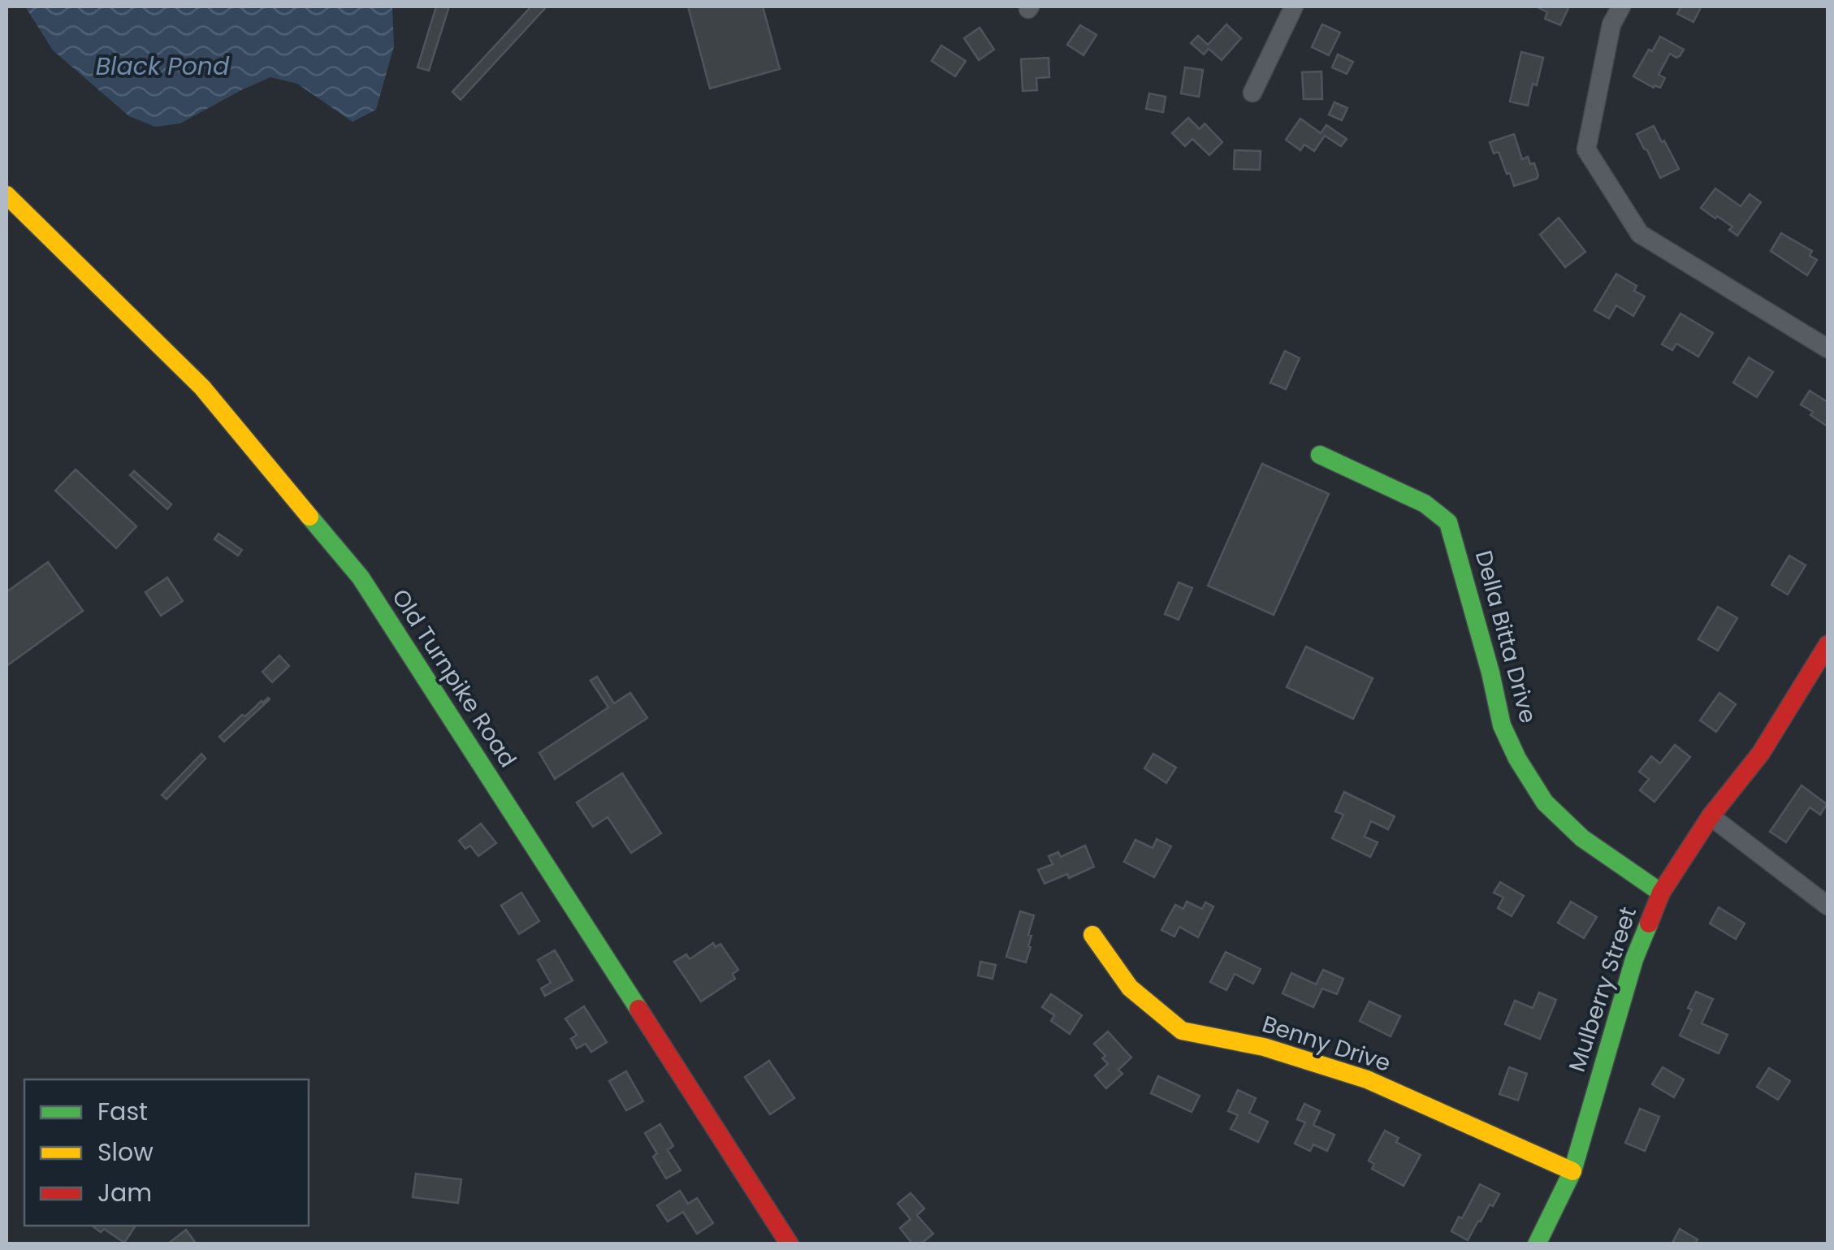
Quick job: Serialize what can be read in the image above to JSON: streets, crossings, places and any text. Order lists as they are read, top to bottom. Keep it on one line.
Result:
{"streets":{"street":["Della Bitta Drive","Old Turnpike Road","Mulberry Street","Benny Drive"]},"crossings":[["Della Bitta Drive","Mulberry Street"],["Mulberry Street","Benny Drive"]],"water":["Black Pond"],"legend":["Fast","Slow","Jam"]}
